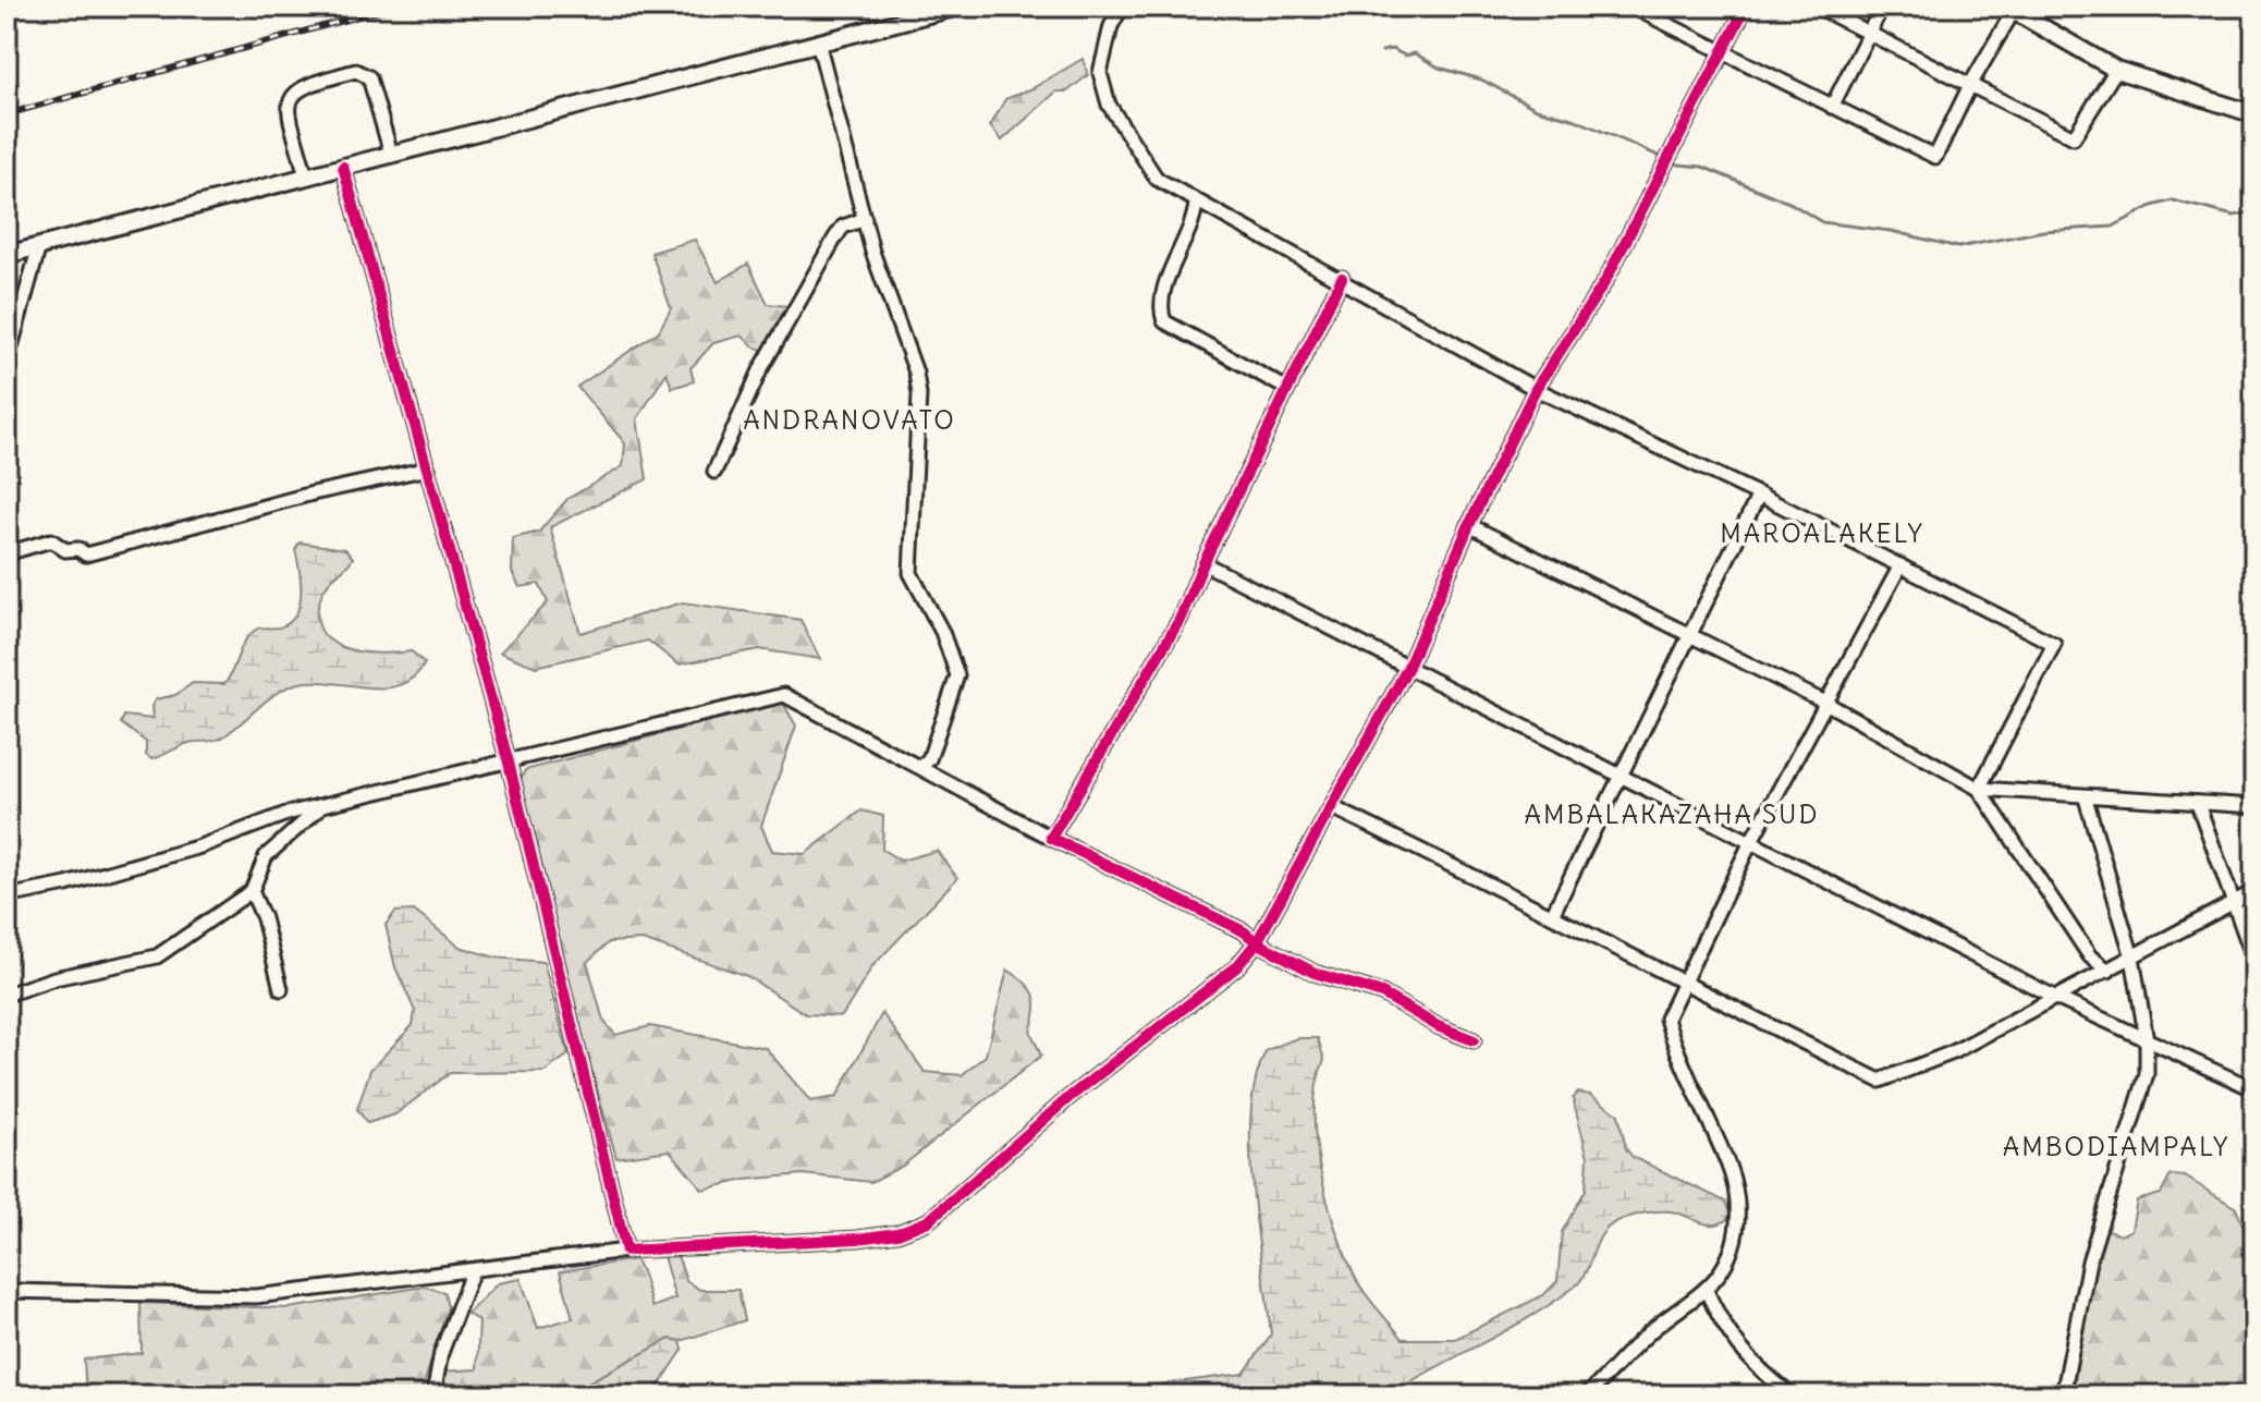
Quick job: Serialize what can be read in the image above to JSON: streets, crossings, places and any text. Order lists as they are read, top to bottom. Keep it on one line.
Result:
{"districts":["ANDRANOVATO","MAROALAKELY","AMBALAKAZAHA SUD","AMBODIAMPALY"]}
